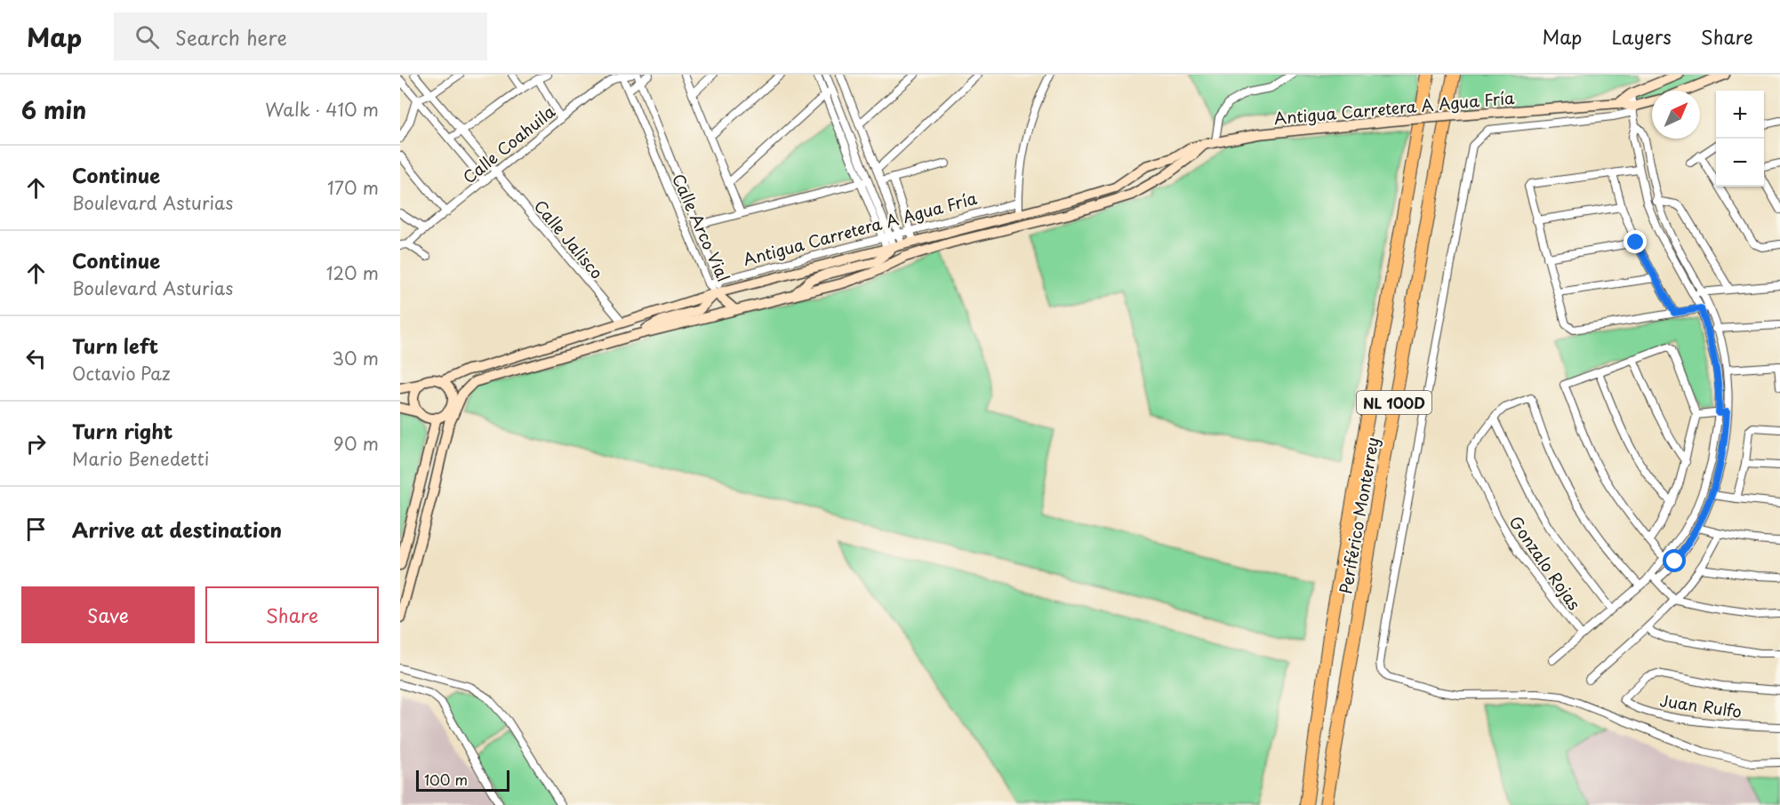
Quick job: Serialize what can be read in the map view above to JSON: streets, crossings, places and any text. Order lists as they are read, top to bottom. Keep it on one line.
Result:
{"streets":{"highway":["NL 100D","Periférico Monterrey"],"street":["Antigua Carretera A Agua Fría","Calle Coahuila","Calle Arco Vial","Calle Jalisco","Gonzalo Rojas","Juan Rulfo"]},"crossings":[["Antigua Carretera A Agua Fría","Calle Arco Vial"],["Calle Coahuila","Calle Arco Vial"],["Calle Coahuila","Calle Jalisco"]],"scale_bar":"100 m","north":"top right","page":{"header":"Map","search":"Search here","nav":["Map","Layers","Share"],"heading":["6 min","Walk · 410 m"],"map_buttons":["+","−"],"list":[["Continue","Boulevard Asturias","170 m"],["Continue","Boulevard Asturias","120 m"],["Turn left","Octavio Paz","30 m"],["Turn right","Mario Benedetti","90 m"],"Arrive at destination"],"buttons":["Save","Share"],"scale":"100 m"}}
